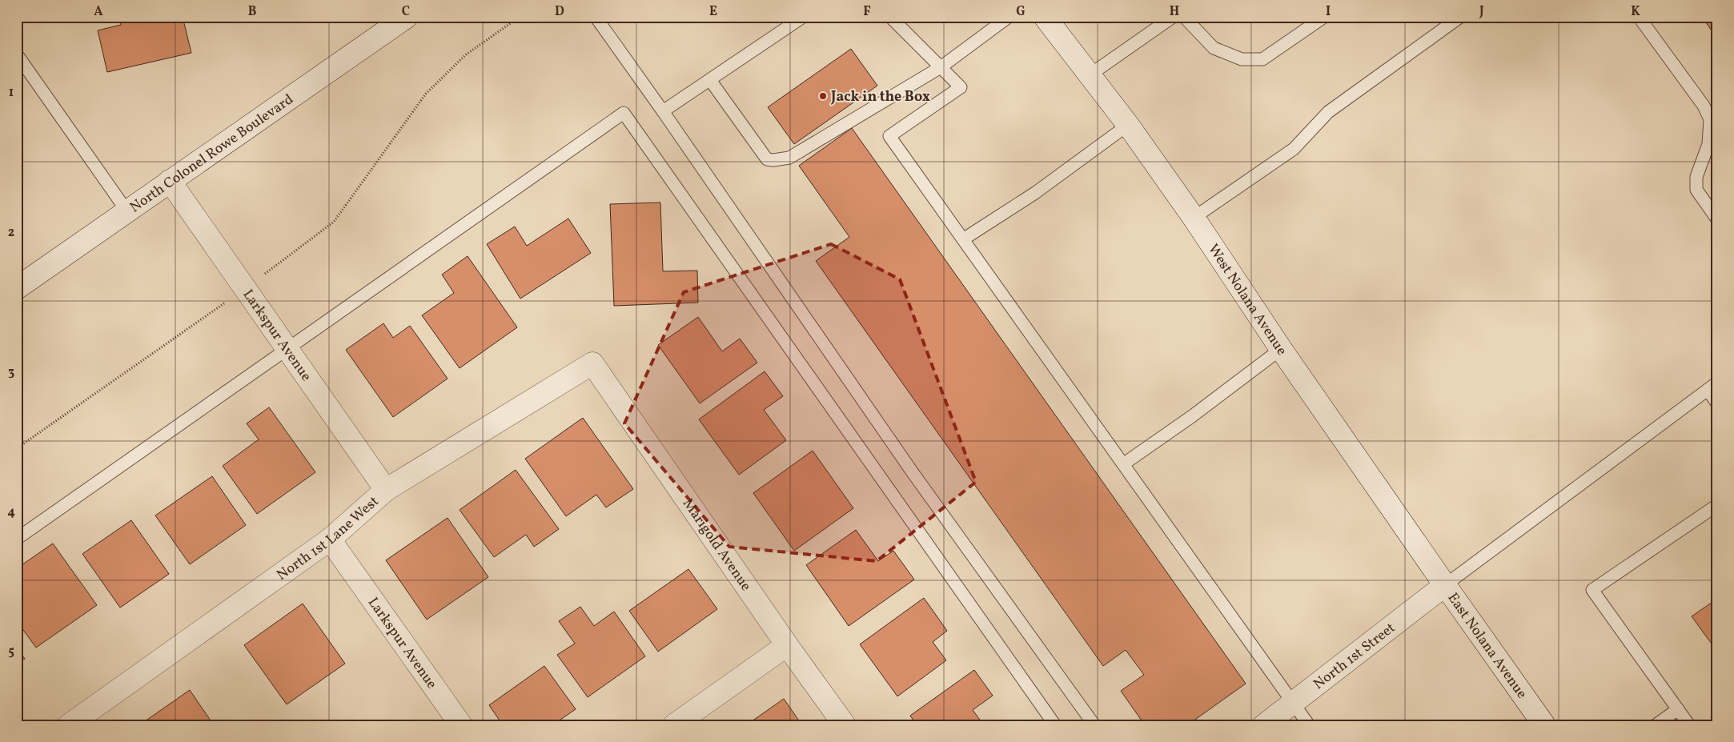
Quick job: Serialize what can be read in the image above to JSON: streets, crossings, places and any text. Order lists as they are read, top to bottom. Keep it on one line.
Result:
{"streets":{"street":["North Colonel Rowe Boulevard","West Nolana Avenue","Larkspur Avenue","North 1st Lane West","Marigold Avenue","East Nolana Avenue","North 1st Street"]},"crossings":[["North Colonel Rowe Boulevard","Larkspur Avenue"],["West Nolana Avenue","East Nolana Avenue"],["West Nolana Avenue","North 1st Street"],["Larkspur Avenue","North 1st Lane West"],["North 1st Lane West","Marigold Avenue"],["East Nolana Avenue","North 1st Street"]],"places":["Jack in the Box"],"grid":{"columns":["A","B","C","D","E","F","G","H","I","J","K"],"rows":["1","2","3","4","5"]}}
